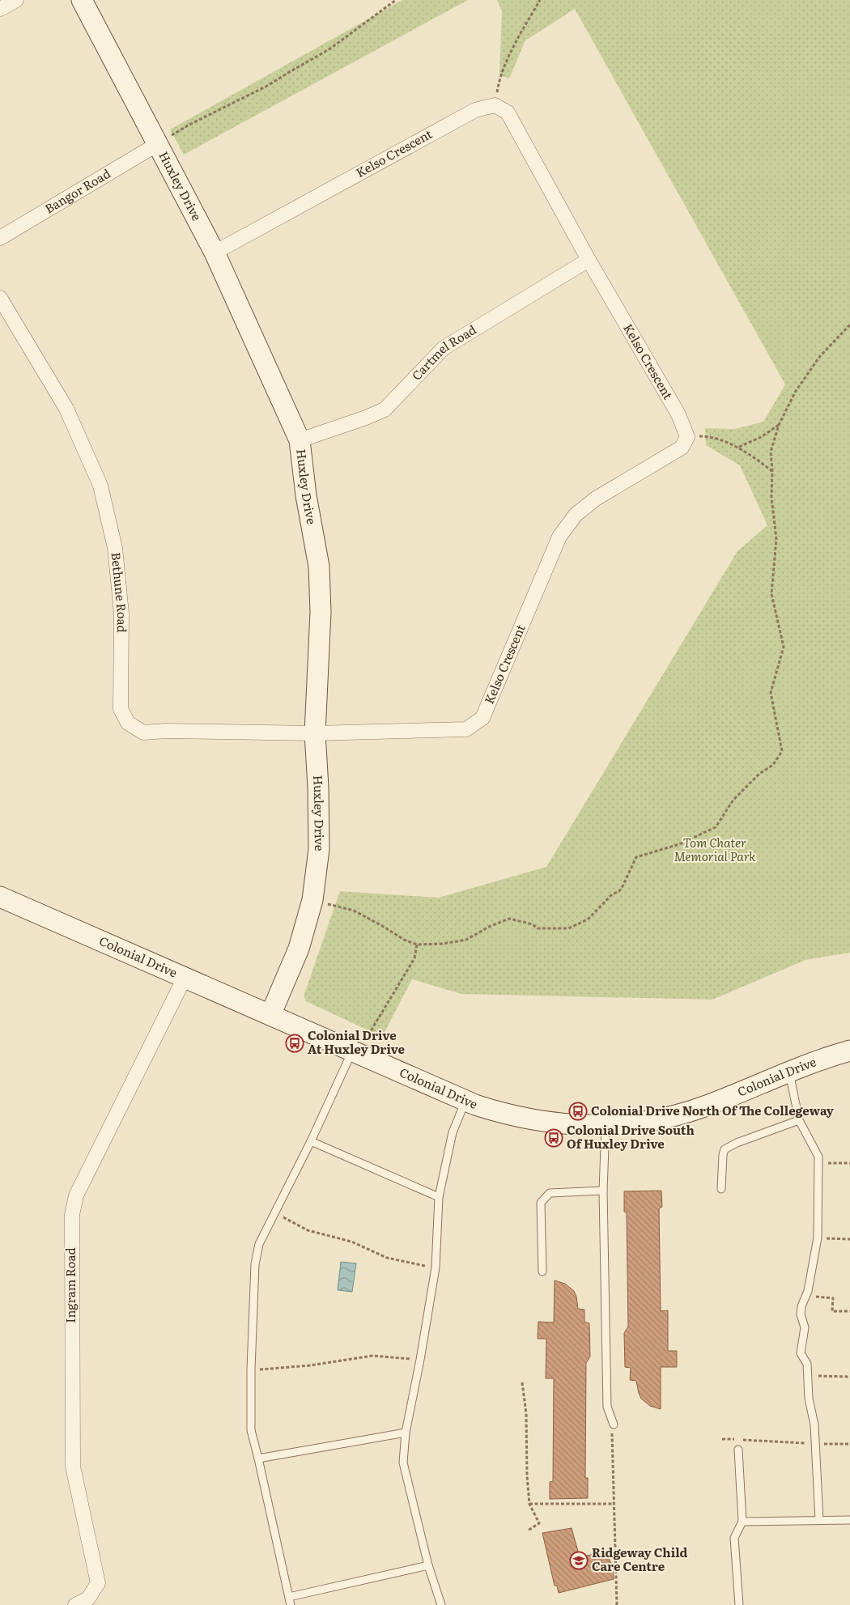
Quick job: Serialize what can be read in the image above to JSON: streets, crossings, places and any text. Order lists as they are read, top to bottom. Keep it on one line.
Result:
{"streets":{"street":["Kelso Crescent","Huxley Drive","Bangor Road","Cartmel Road","Bethune Road","Colonial Drive","Ingram Road"]},"crossings":[["Kelso Crescent","Huxley Drive"],["Kelso Crescent","Cartmel Road"],["Kelso Crescent","Bethune Road"],["Huxley Drive","Bangor Road"],["Huxley Drive","Cartmel Road"],["Huxley Drive","Bethune Road"],["Huxley Drive","Colonial Drive"],["Colonial Drive","Ingram Road"]],"parks":["Tom Chater Memorial Park"],"places":{"bus stop":["Colonial Drive At Huxley Drive","Colonial Drive North Of The Collegeway","Colonial Drive South Of Huxley Drive"],"school or university":["Ridgeway Child Care Centre"]}}
